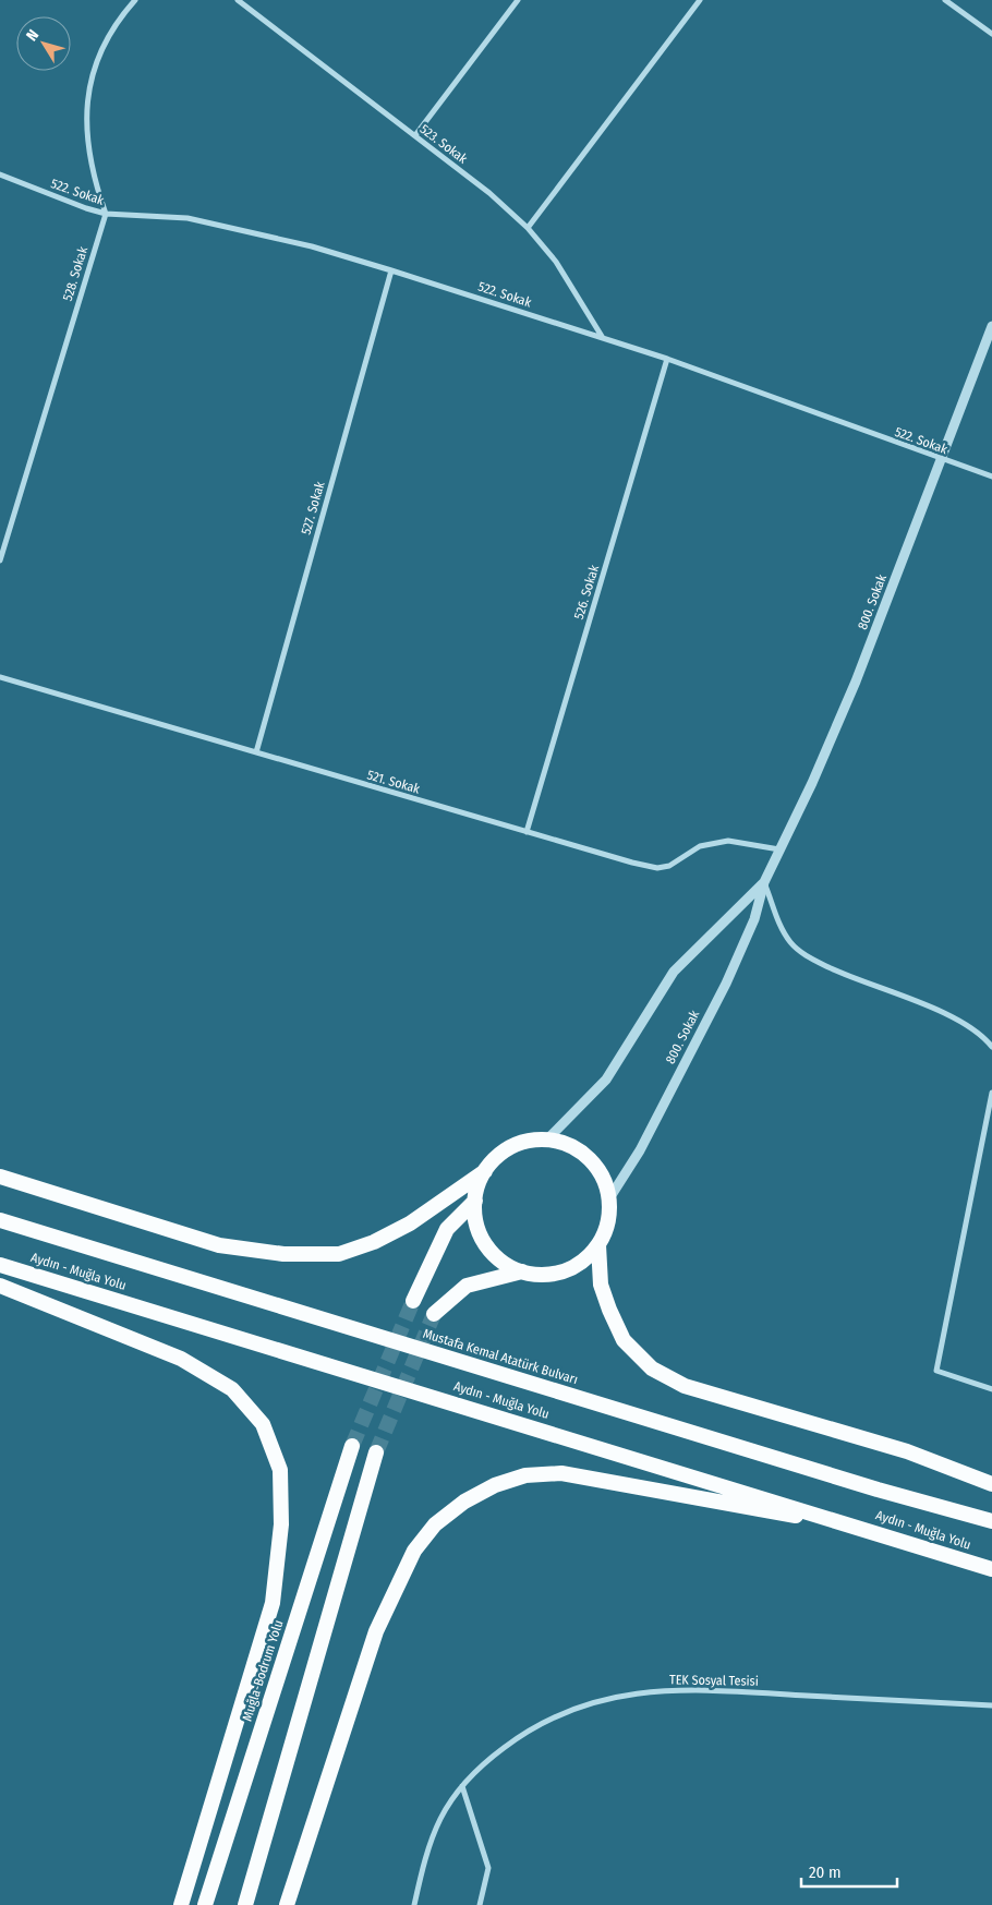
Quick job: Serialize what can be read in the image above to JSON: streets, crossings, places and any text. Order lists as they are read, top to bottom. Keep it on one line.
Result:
{"streets":{"highway":["Aydın - Muğla Yolu","Mustafa Kemal Atatürk Bulvarı","Muğla-Bodrum Yolu"],"street":["523. Sokak","522. Sokak","528. Sokak","527. Sokak","526. Sokak","800. Sokak","521. Sokak","TEK Sosyal Tesisi"]},"crossings":[["523. Sokak","522. Sokak"],["522. Sokak","528. Sokak"],["522. Sokak","527. Sokak"],["522. Sokak","526. Sokak"],["522. Sokak","800. Sokak"],["527. Sokak","521. Sokak"],["526. Sokak","521. Sokak"],["800. Sokak","521. Sokak"]],"scale_bar":"20 m","north":"top left"}
